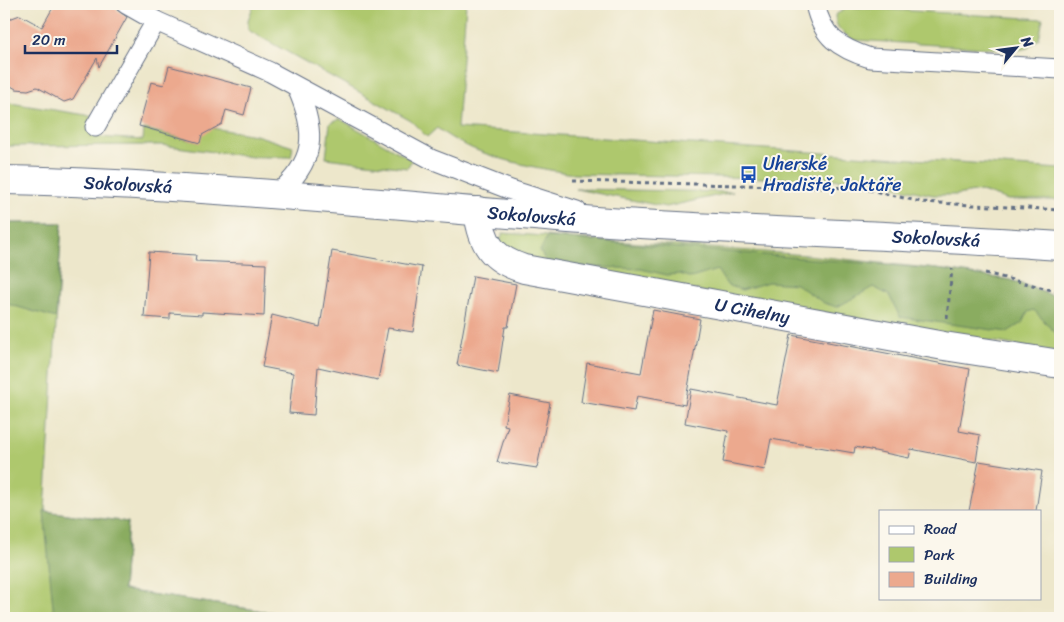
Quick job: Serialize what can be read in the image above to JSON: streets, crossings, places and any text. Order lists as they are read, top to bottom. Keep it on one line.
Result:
{"streets":{"main road":["Sokolovská","U Cihelny"]},"crossings":[["Sokolovská","U Cihelny"]],"places":{"bus stop":["Uherské Hradiště, Jaktáře"]},"legend":["Road","Park","Building"],"scale_bar":"20 m","north":"top right"}
